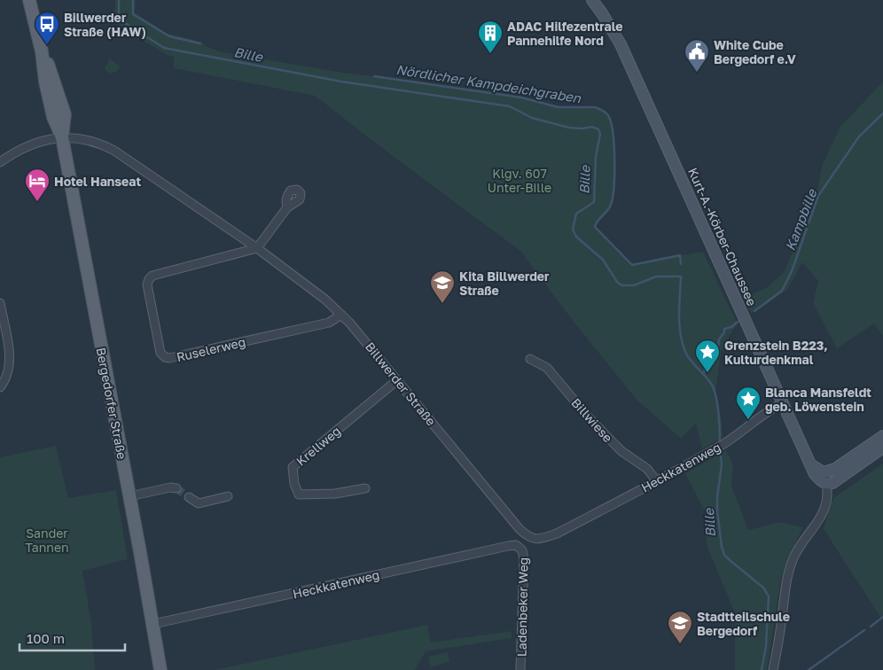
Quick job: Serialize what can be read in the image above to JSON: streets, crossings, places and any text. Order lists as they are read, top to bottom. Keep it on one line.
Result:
{"streets":{"main road":["Kurt-A.-Körber-Chaussee","Bergedorfer Straße"],"street":["Ruselerweg","Billwerder Straße","Billwiese","Krellweg","Heckkatenweg","Ladenbeker Weg"]},"crossings":[["Kurt-A.-Körber-Chaussee","Heckkatenweg"],["Ruselerweg","Billwerder Straße"],["Billwerder Straße","Bergedorfer Straße"],["Billwerder Straße","Krellweg"],["Billwerder Straße","Heckkatenweg"],["Bergedorfer Straße","Heckkatenweg"],["Billwiese","Heckkatenweg"],["Heckkatenweg","Ladenbeker Weg"]],"water":["Bille","Nördlicher Kampdeichgraben","Kampbille"],"parks":["Klgv. 607 Unter-Bille","Sander Tannen"],"places":{"bus stop":["Billwerder Straße (HAW)"],"building":["ADAC Hilfezentrale Pannehilfe Nord"],"public building":["White Cube Bergedorf e.V"],"hotel":["Hotel Hanseat"],"school or university":["Kita Billwerder Straße","Stadtteilschule Bergedorf"],"place":["Grenzstein B223, Kulturdenkmal","Blanca Mansfeldt geb. Löwenstein"]},"scale_bar":"100 m"}
